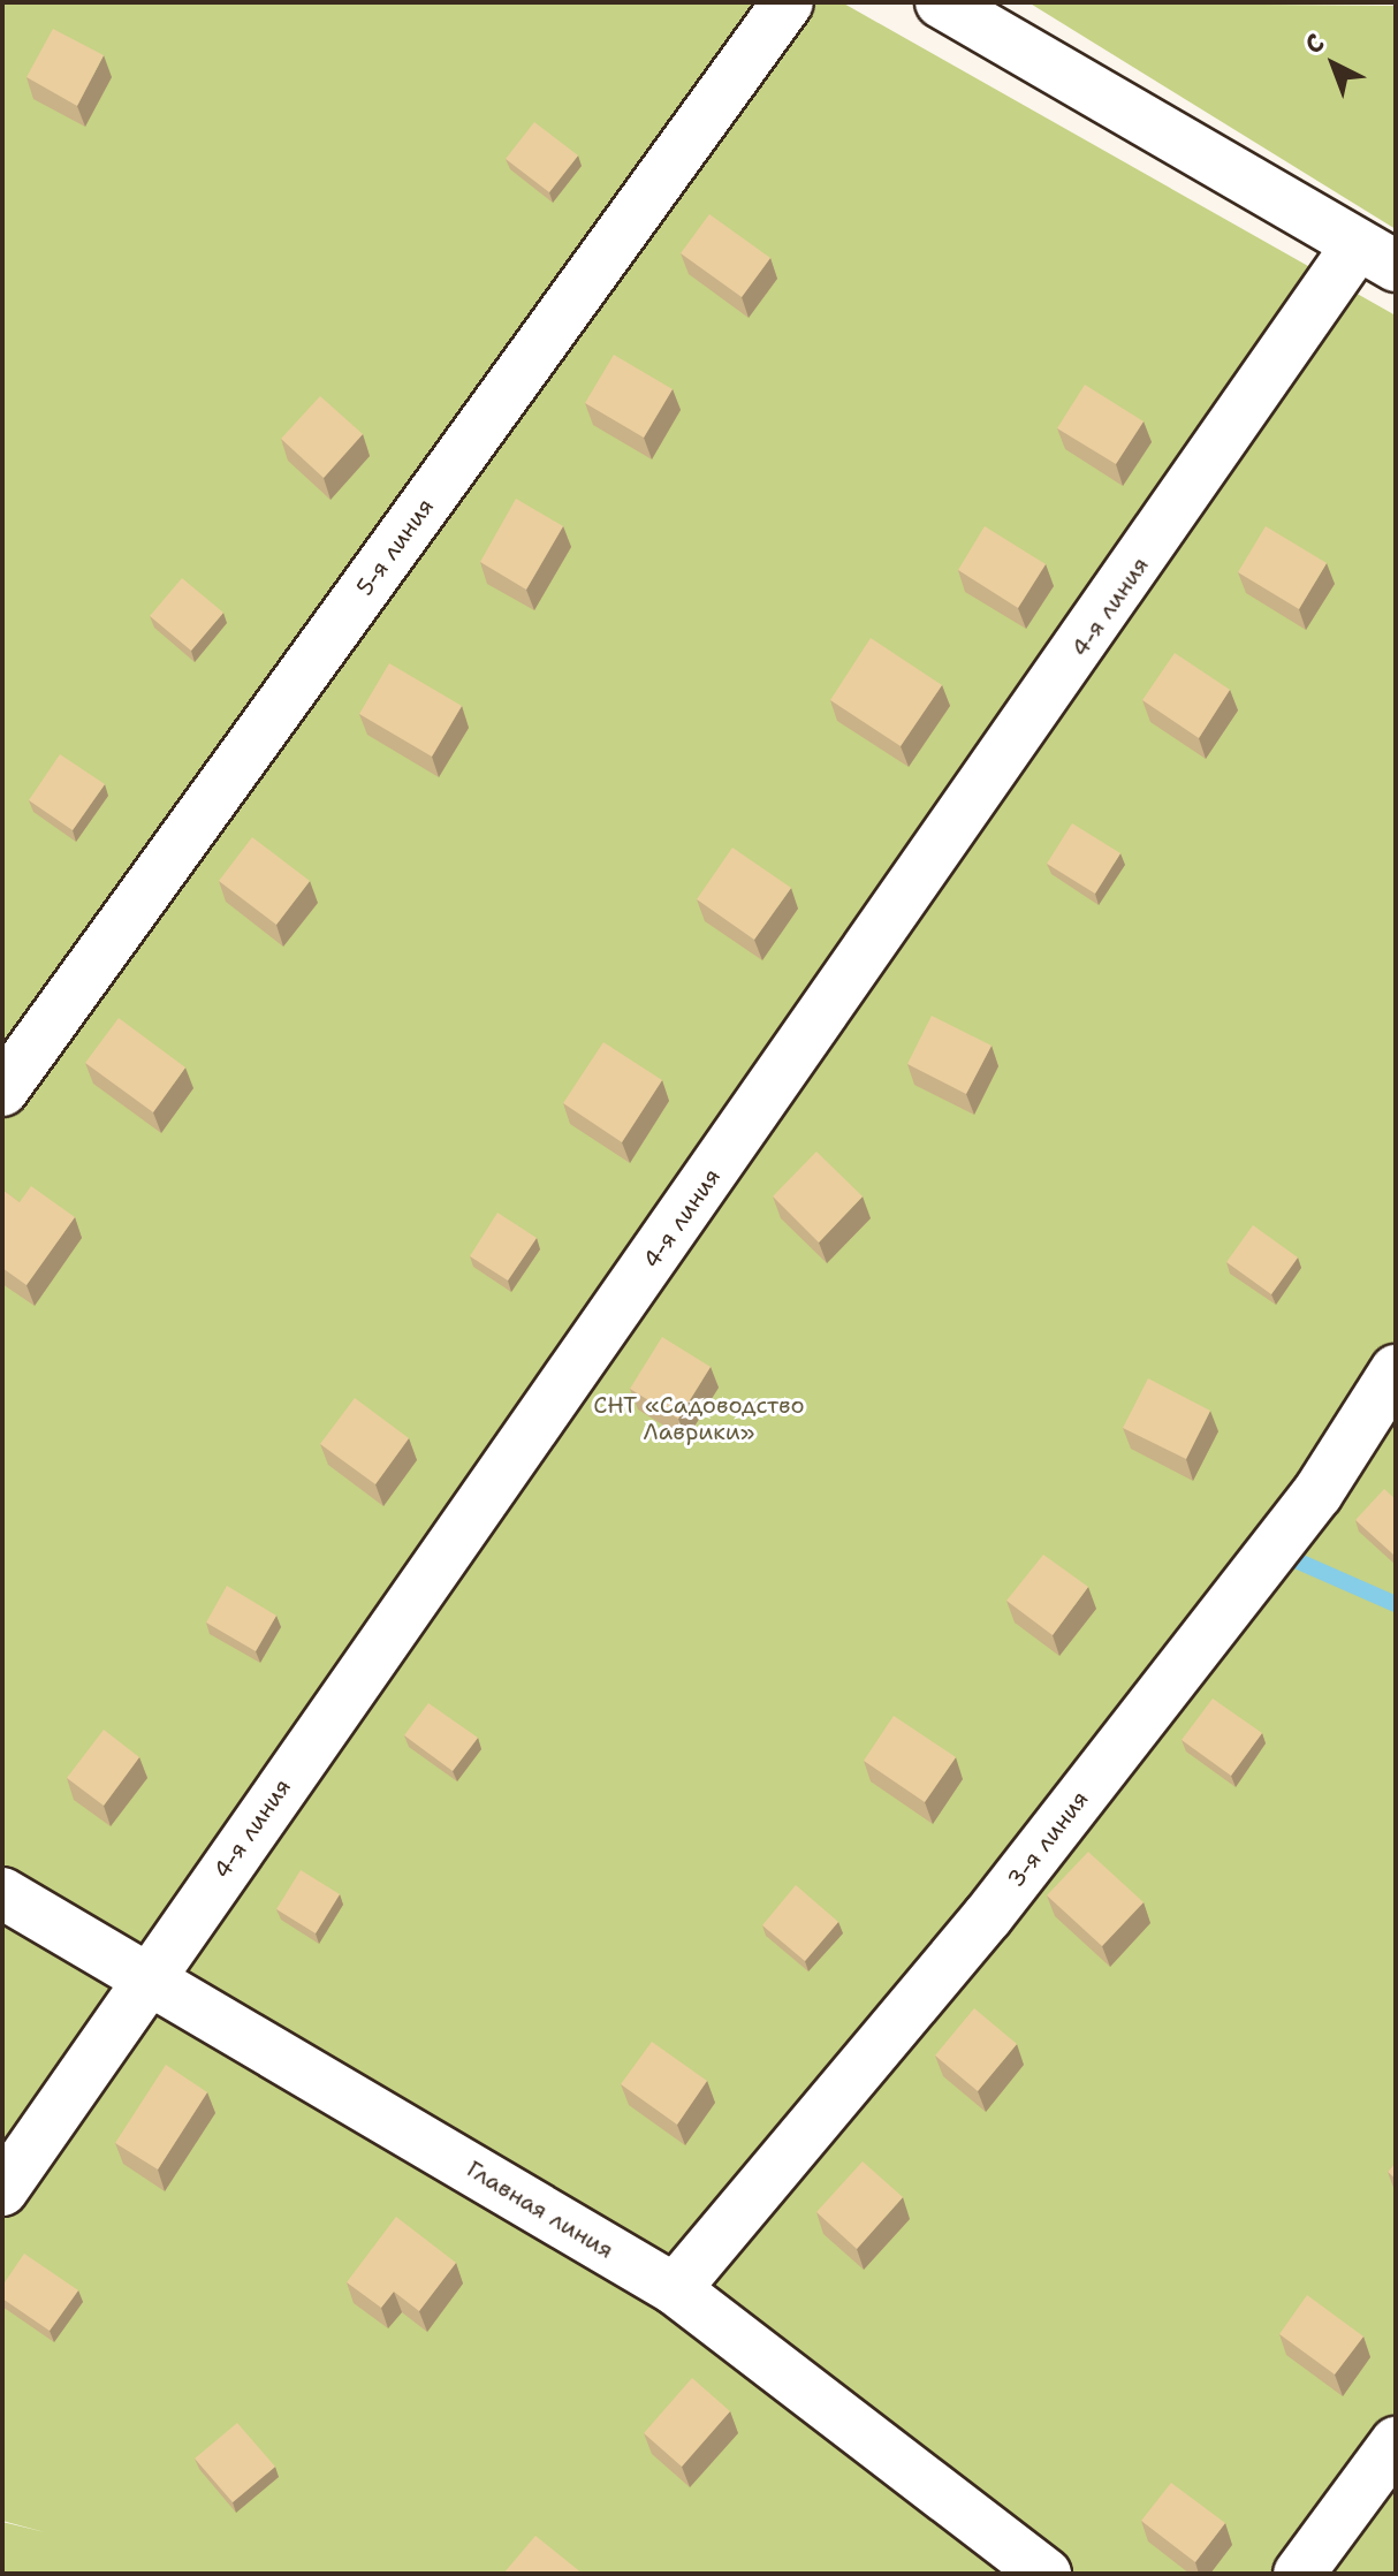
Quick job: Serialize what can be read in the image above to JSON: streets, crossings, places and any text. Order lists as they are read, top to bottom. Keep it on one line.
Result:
{"streets":{"street":["5-я линия","4-я линия","3-я линия","Главная линия"]},"crossings":[["4-я линия","Главная линия"],["3-я линия","Главная линия"]],"parks":["СНТ «Садоводство Лаврики»"],"north":"top left"}
